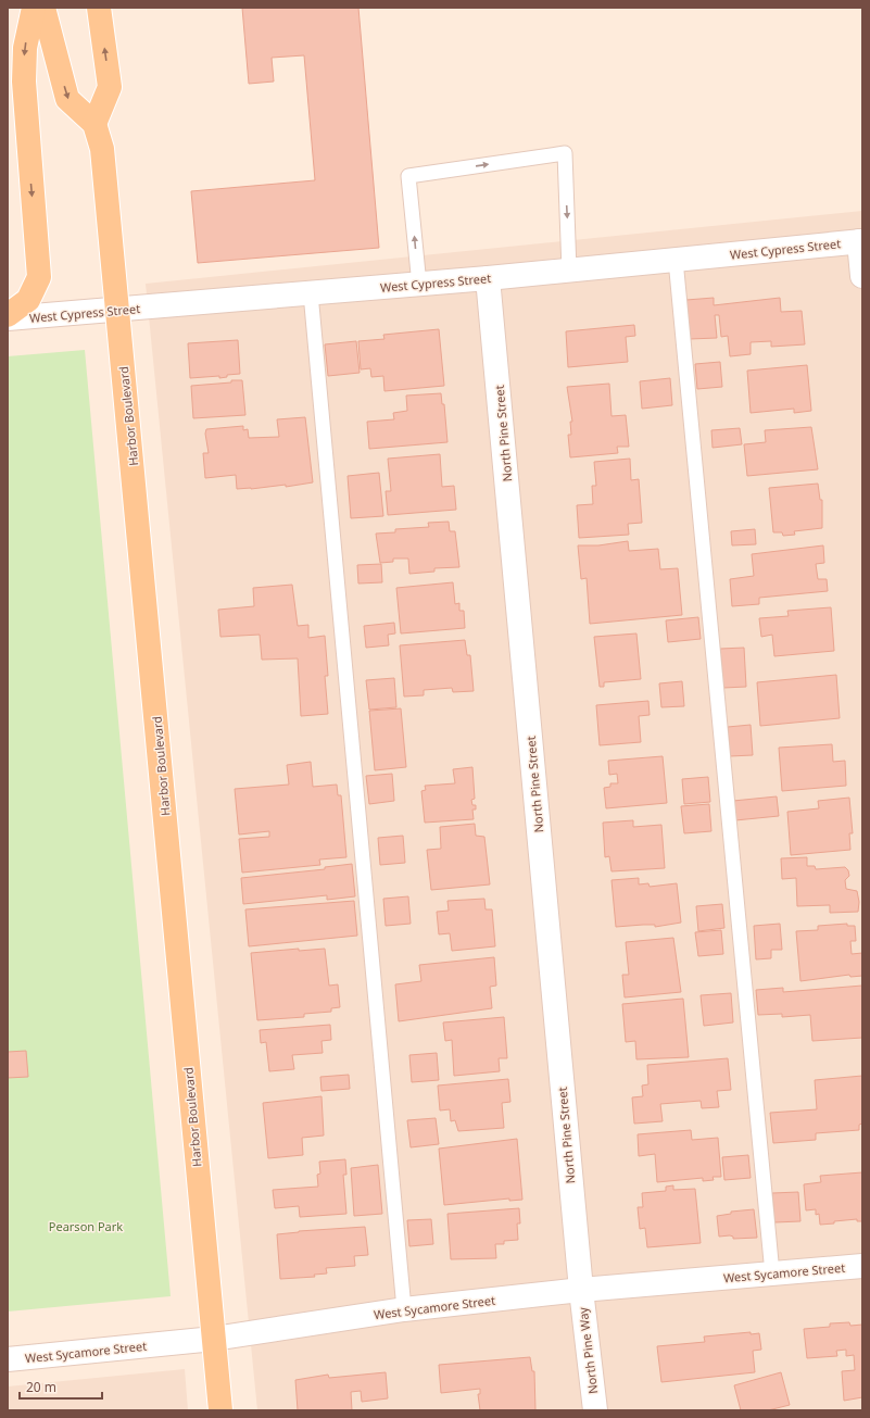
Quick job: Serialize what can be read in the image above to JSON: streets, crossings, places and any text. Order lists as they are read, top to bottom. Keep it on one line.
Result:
{"streets":{"main road":["Harbor Boulevard"],"street":["West Cypress Street","North Pine Street","West Sycamore Street","North Pine Way"]},"crossings":[["West Cypress Street","Harbor Boulevard"],["West Cypress Street","North Pine Street"],["Harbor Boulevard","West Sycamore Street"],["North Pine Street","West Sycamore Street"],["North Pine Street","North Pine Way"],["West Sycamore Street","North Pine Way"]],"parks":["Pearson Park"],"scale_bar":"20 m"}
